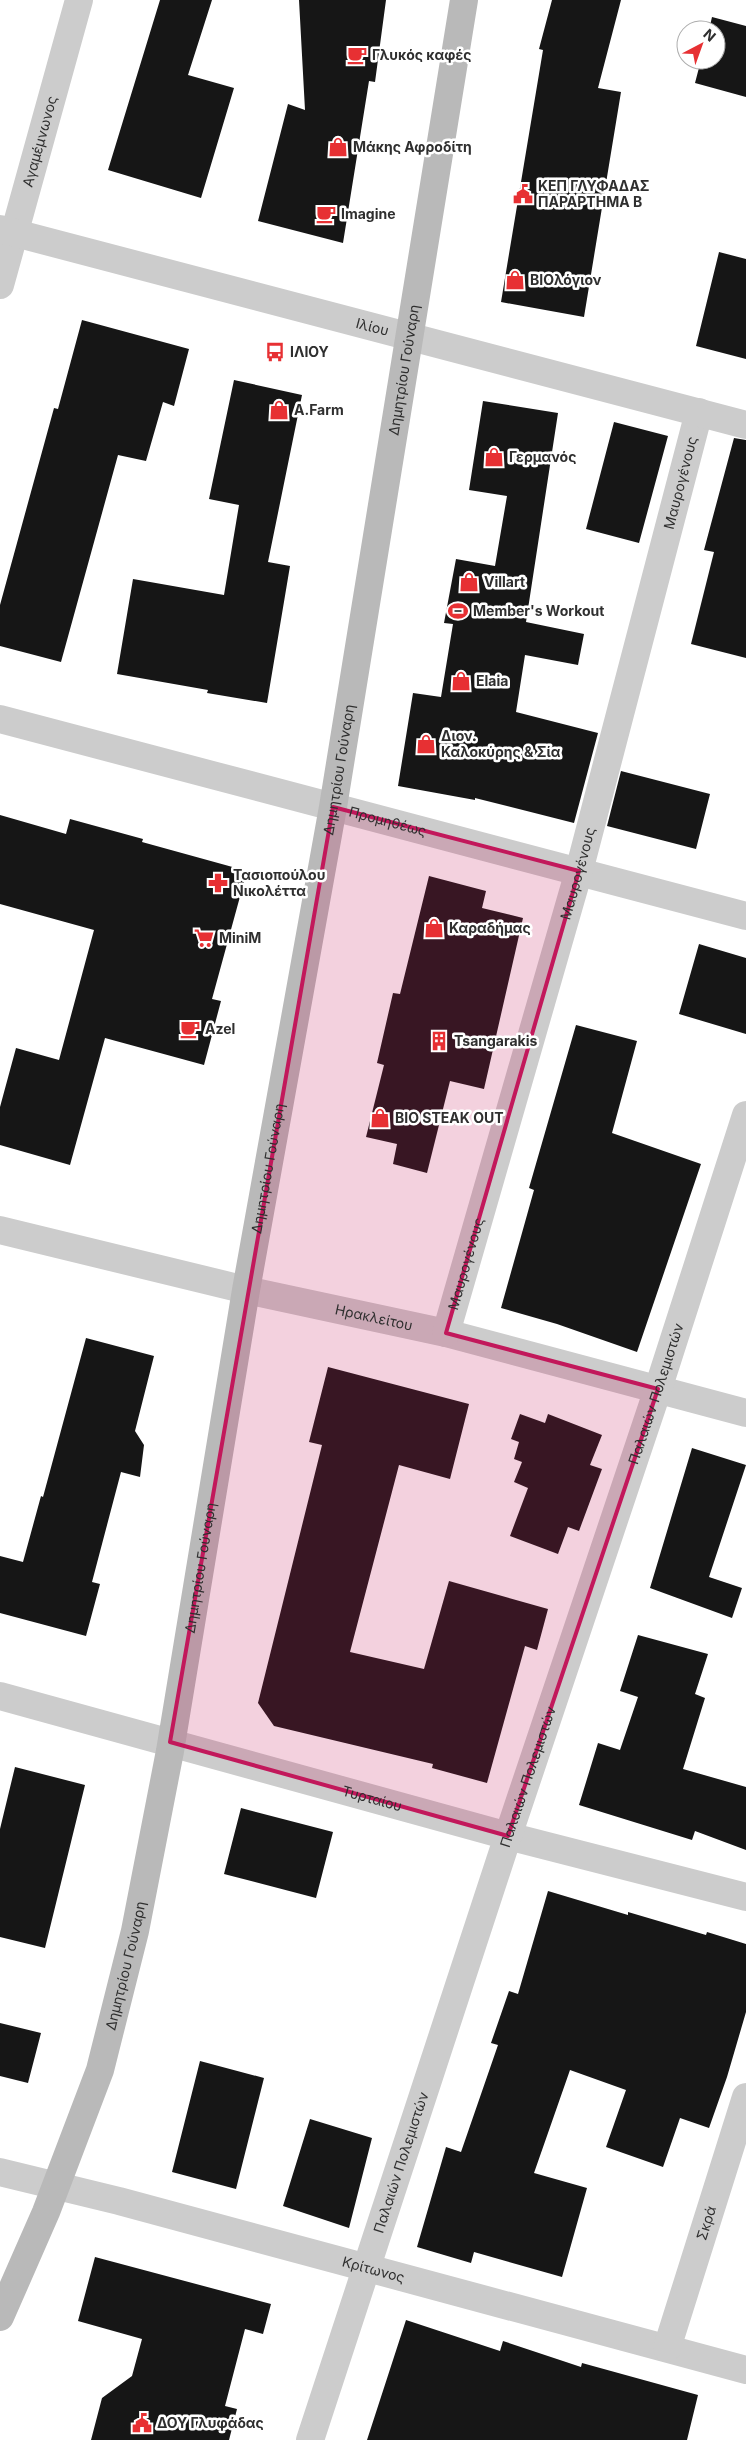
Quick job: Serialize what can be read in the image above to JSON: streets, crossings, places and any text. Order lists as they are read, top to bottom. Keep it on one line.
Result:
{"streets":{"main road":["Δημητρίου Γούναρη"],"street":["Αγαμέμνωνος","Ιλίου","Μαυρογένους","Προμηθέως","Ηρακλείτου","Παλαιών Πολεμιστών","Τυρταίου","Σκρά","Κρίτωνος"]},"crossings":[["Αγαμέμνωνος","Ιλίου"],["Ιλίου","Δημητρίου Γούναρη"],["Ιλίου","Μαυρογένους"],["Δημητρίου Γούναρη","Προμηθέως"],["Δημητρίου Γούναρη","Ηρακλείτου"],["Δημητρίου Γούναρη","Τυρταίου"],["Δημητρίου Γούναρη","Κρίτωνος"],["Μαυρογένους","Προμηθέως"],["Μαυρογένους","Ηρακλείτου"],["Ηρακλείτου","Παλαιών Πολεμιστών"],["Παλαιών Πολεμιστών","Τυρταίου"],["Παλαιών Πολεμιστών","Κρίτωνος"],["Σκρά","Κρίτωνος"]],"places":{"cafe":["Γλυκός καφές","Imagine","Azel"],"shop":["Μάκης Αφροδίτη","ΒΙΟλόγιον","A.Farm","Γερμανός","Villart","Elaia","Διον. Καλοκύρης & Σία","Καραδήμας","BIO STEAK OUT"],"public building":["ΚΕΠ ΓΛΥΦΑΔΑΣ ΠΑΡΑΡΤΗΜΑ Β","ΔΟΥ Γλυφάδας"],"bus stop":["ΙΛΙΟΥ"],"sports":["Member's Workout"],"pharmacy":["Τασιοπούλου Νικολέττα"],"supermarket":["MiniM"],"building":["Tsangarakis"]},"north":"top right"}
